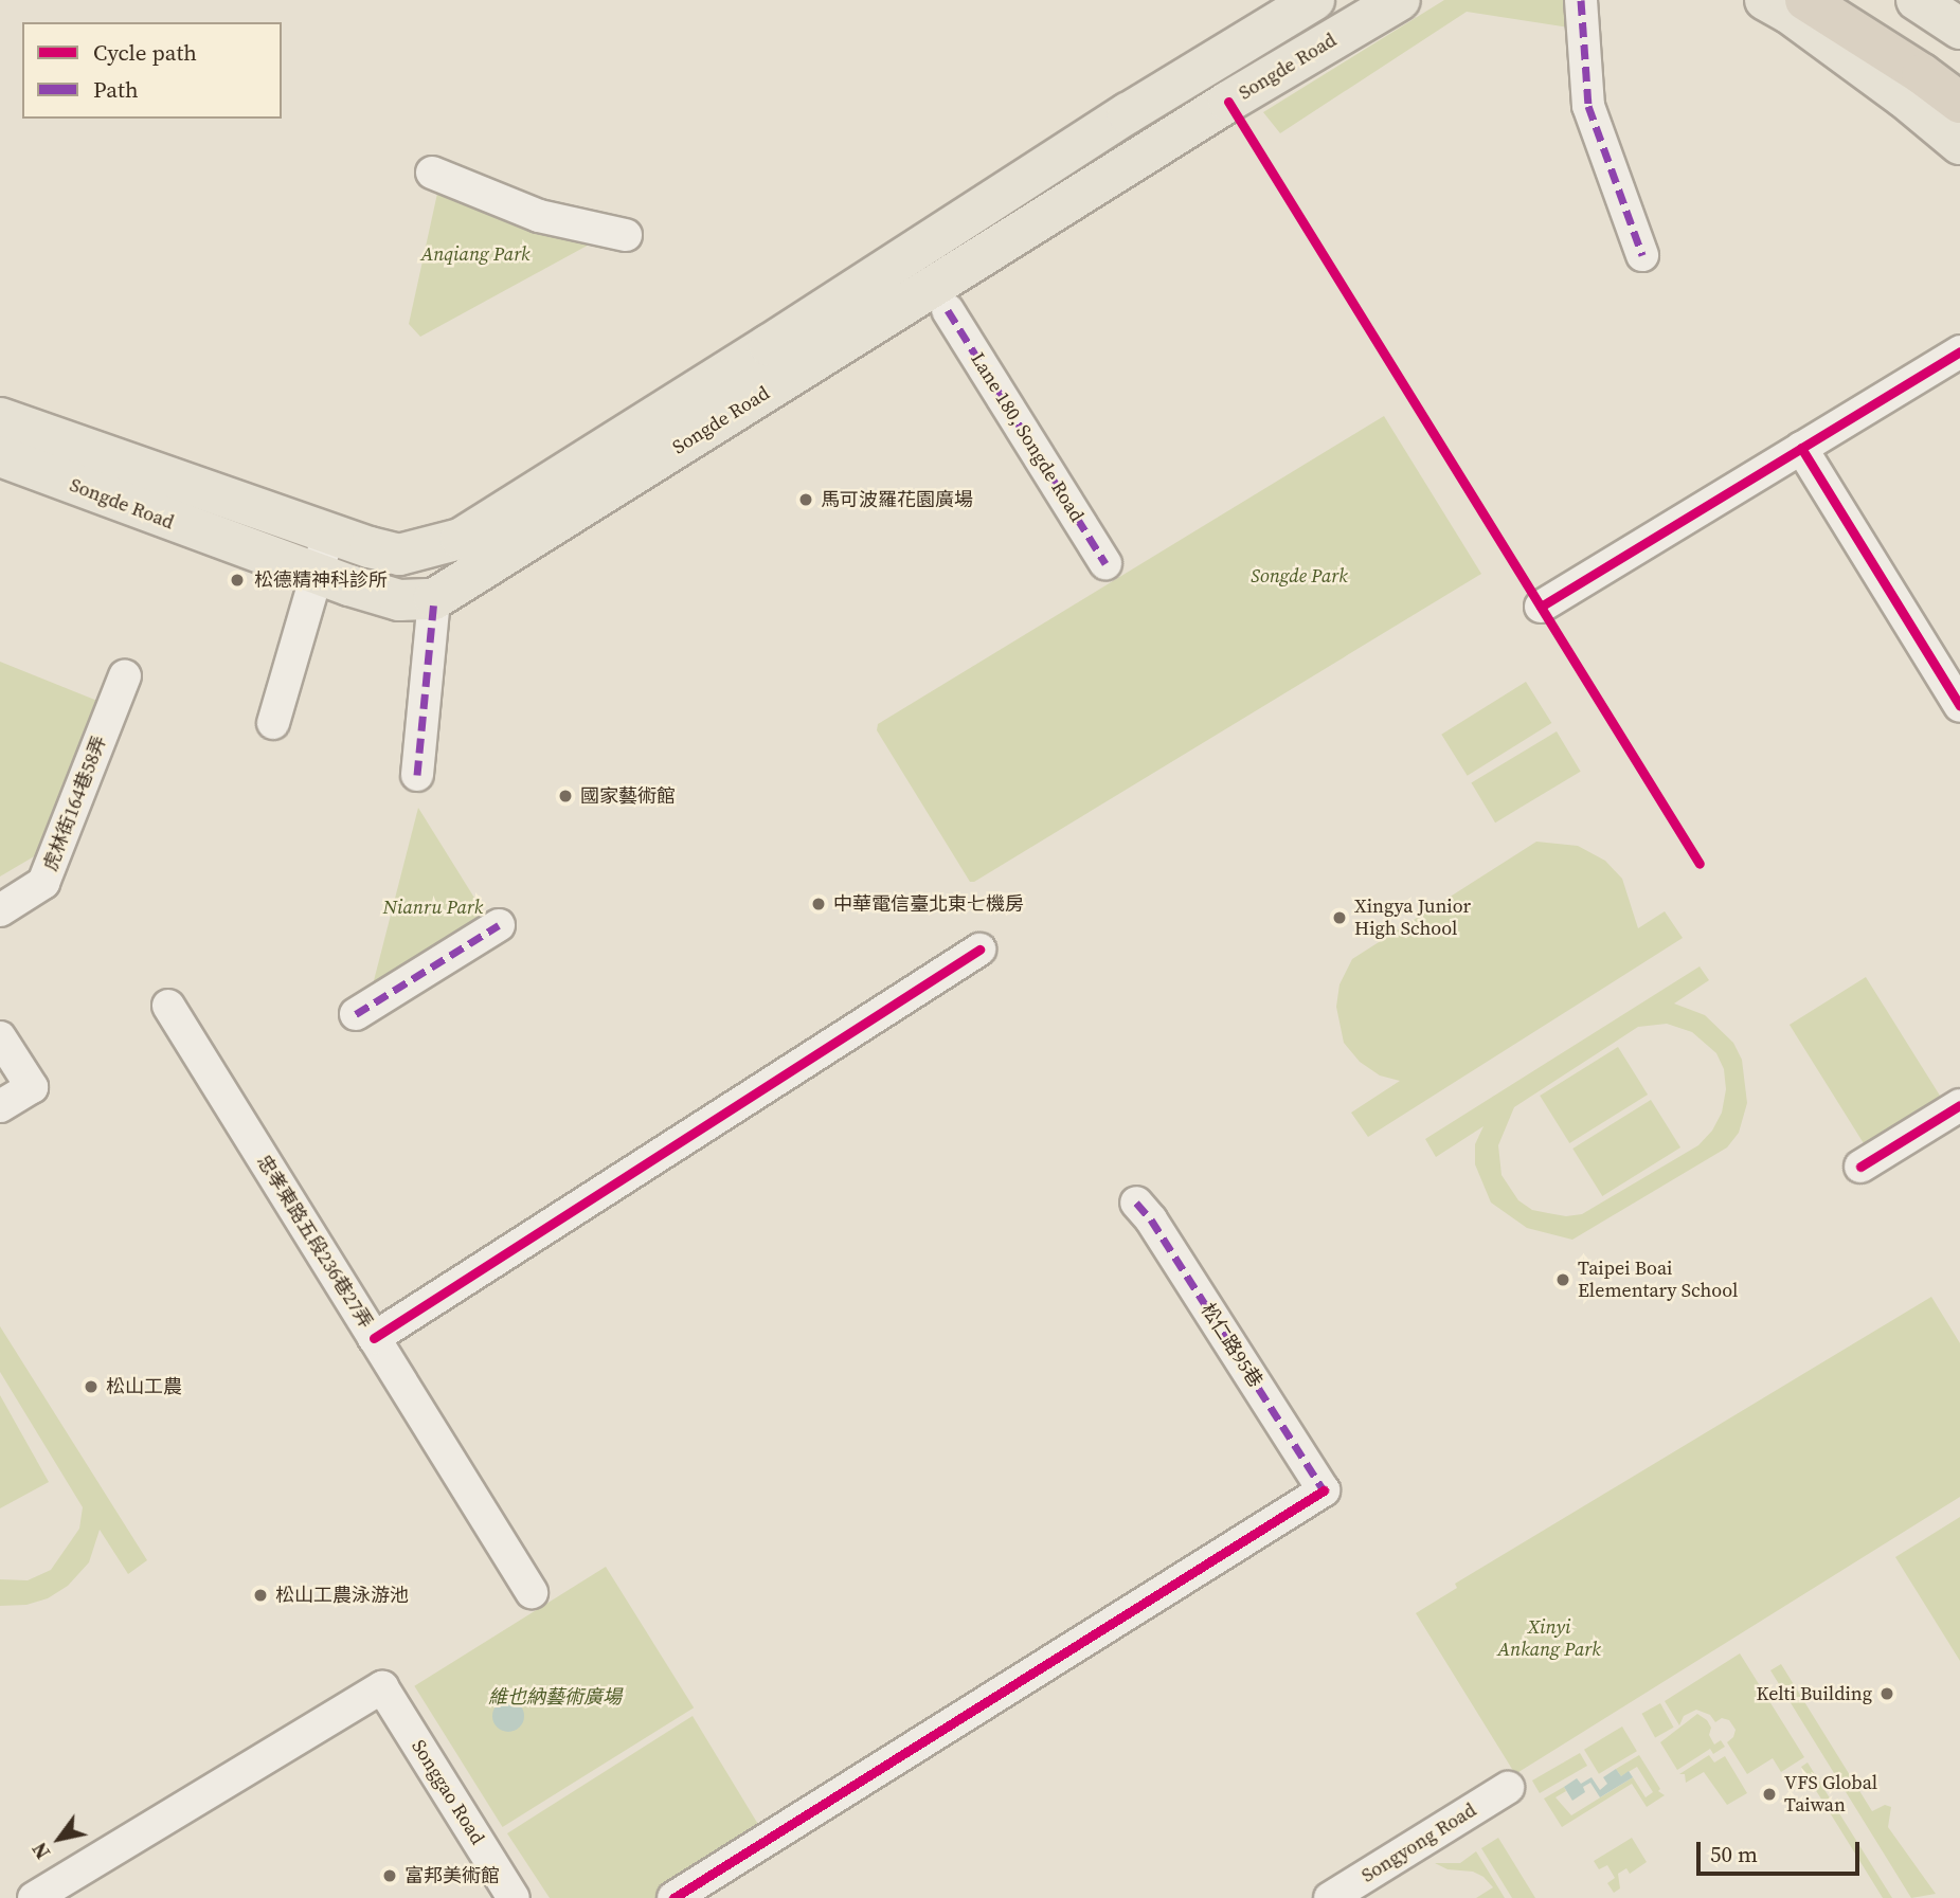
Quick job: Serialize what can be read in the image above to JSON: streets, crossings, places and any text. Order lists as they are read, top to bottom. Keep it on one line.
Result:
{"streets":{"main road":["Songde Road"],"street":["Lane 180, Songde Road","虎林街164巷58弄","忠孝東路五段236巷27弄","松仁路95巷","Songgao Road","Songyong Road"]},"parks":["Anqiang Park","Songde Park","Nianru Park","Xinyi Ankang Park","維也納藝術廣場"],"places":["馬可波羅花園廣場","松德精神科診所","國家藝術館","中華電信臺北東七機房","Xingya Junior High School","Taipei Boai Elementary School","松山工農","松山工農泳游池","Kelti Building","VFS Global Taiwan","富邦美術館"],"legend":["Cycle path","Path"],"scale_bar":"50 m","north":"bottom left"}
